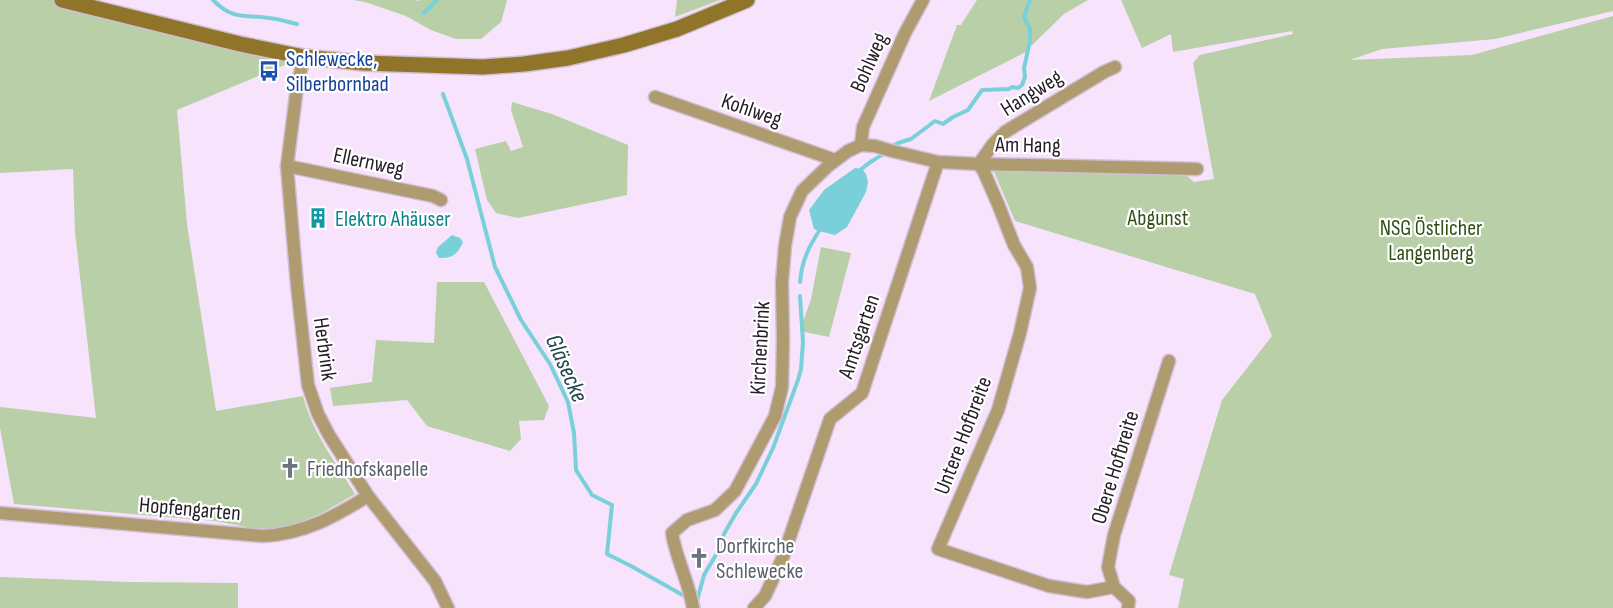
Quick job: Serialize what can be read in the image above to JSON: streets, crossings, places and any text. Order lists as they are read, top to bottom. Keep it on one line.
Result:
{"streets":{"street":["Bohlweg","Hangweg","Kohlweg","Am Hang","Ellernweg","Amtsgarten","Kirchenbrink","Herbrink","Untere Hofbreite","Obere Hofbreite","Hopfengarten"]},"crossings":[["Bohlweg","Am Hang"],["Bohlweg","Kirchenbrink"],["Hangweg","Am Hang"],["Hangweg","Untere Hofbreite"],["Kohlweg","Kirchenbrink"],["Am Hang","Amtsgarten"],["Am Hang","Kirchenbrink"],["Am Hang","Untere Hofbreite"],["Ellernweg","Herbrink"],["Herbrink","Hopfengarten"],["Untere Hofbreite","Obere Hofbreite"]],"water":["Gläsecke"],"parks":["Abgunst","NSG Östlicher Langenberg"],"places":{"bus stop":["Schlewecke, Silberbornbad"],"building":["Elektro Ahäuser"],"church":["Friedhofskapelle","Dorfkirche Schlewecke"]}}
